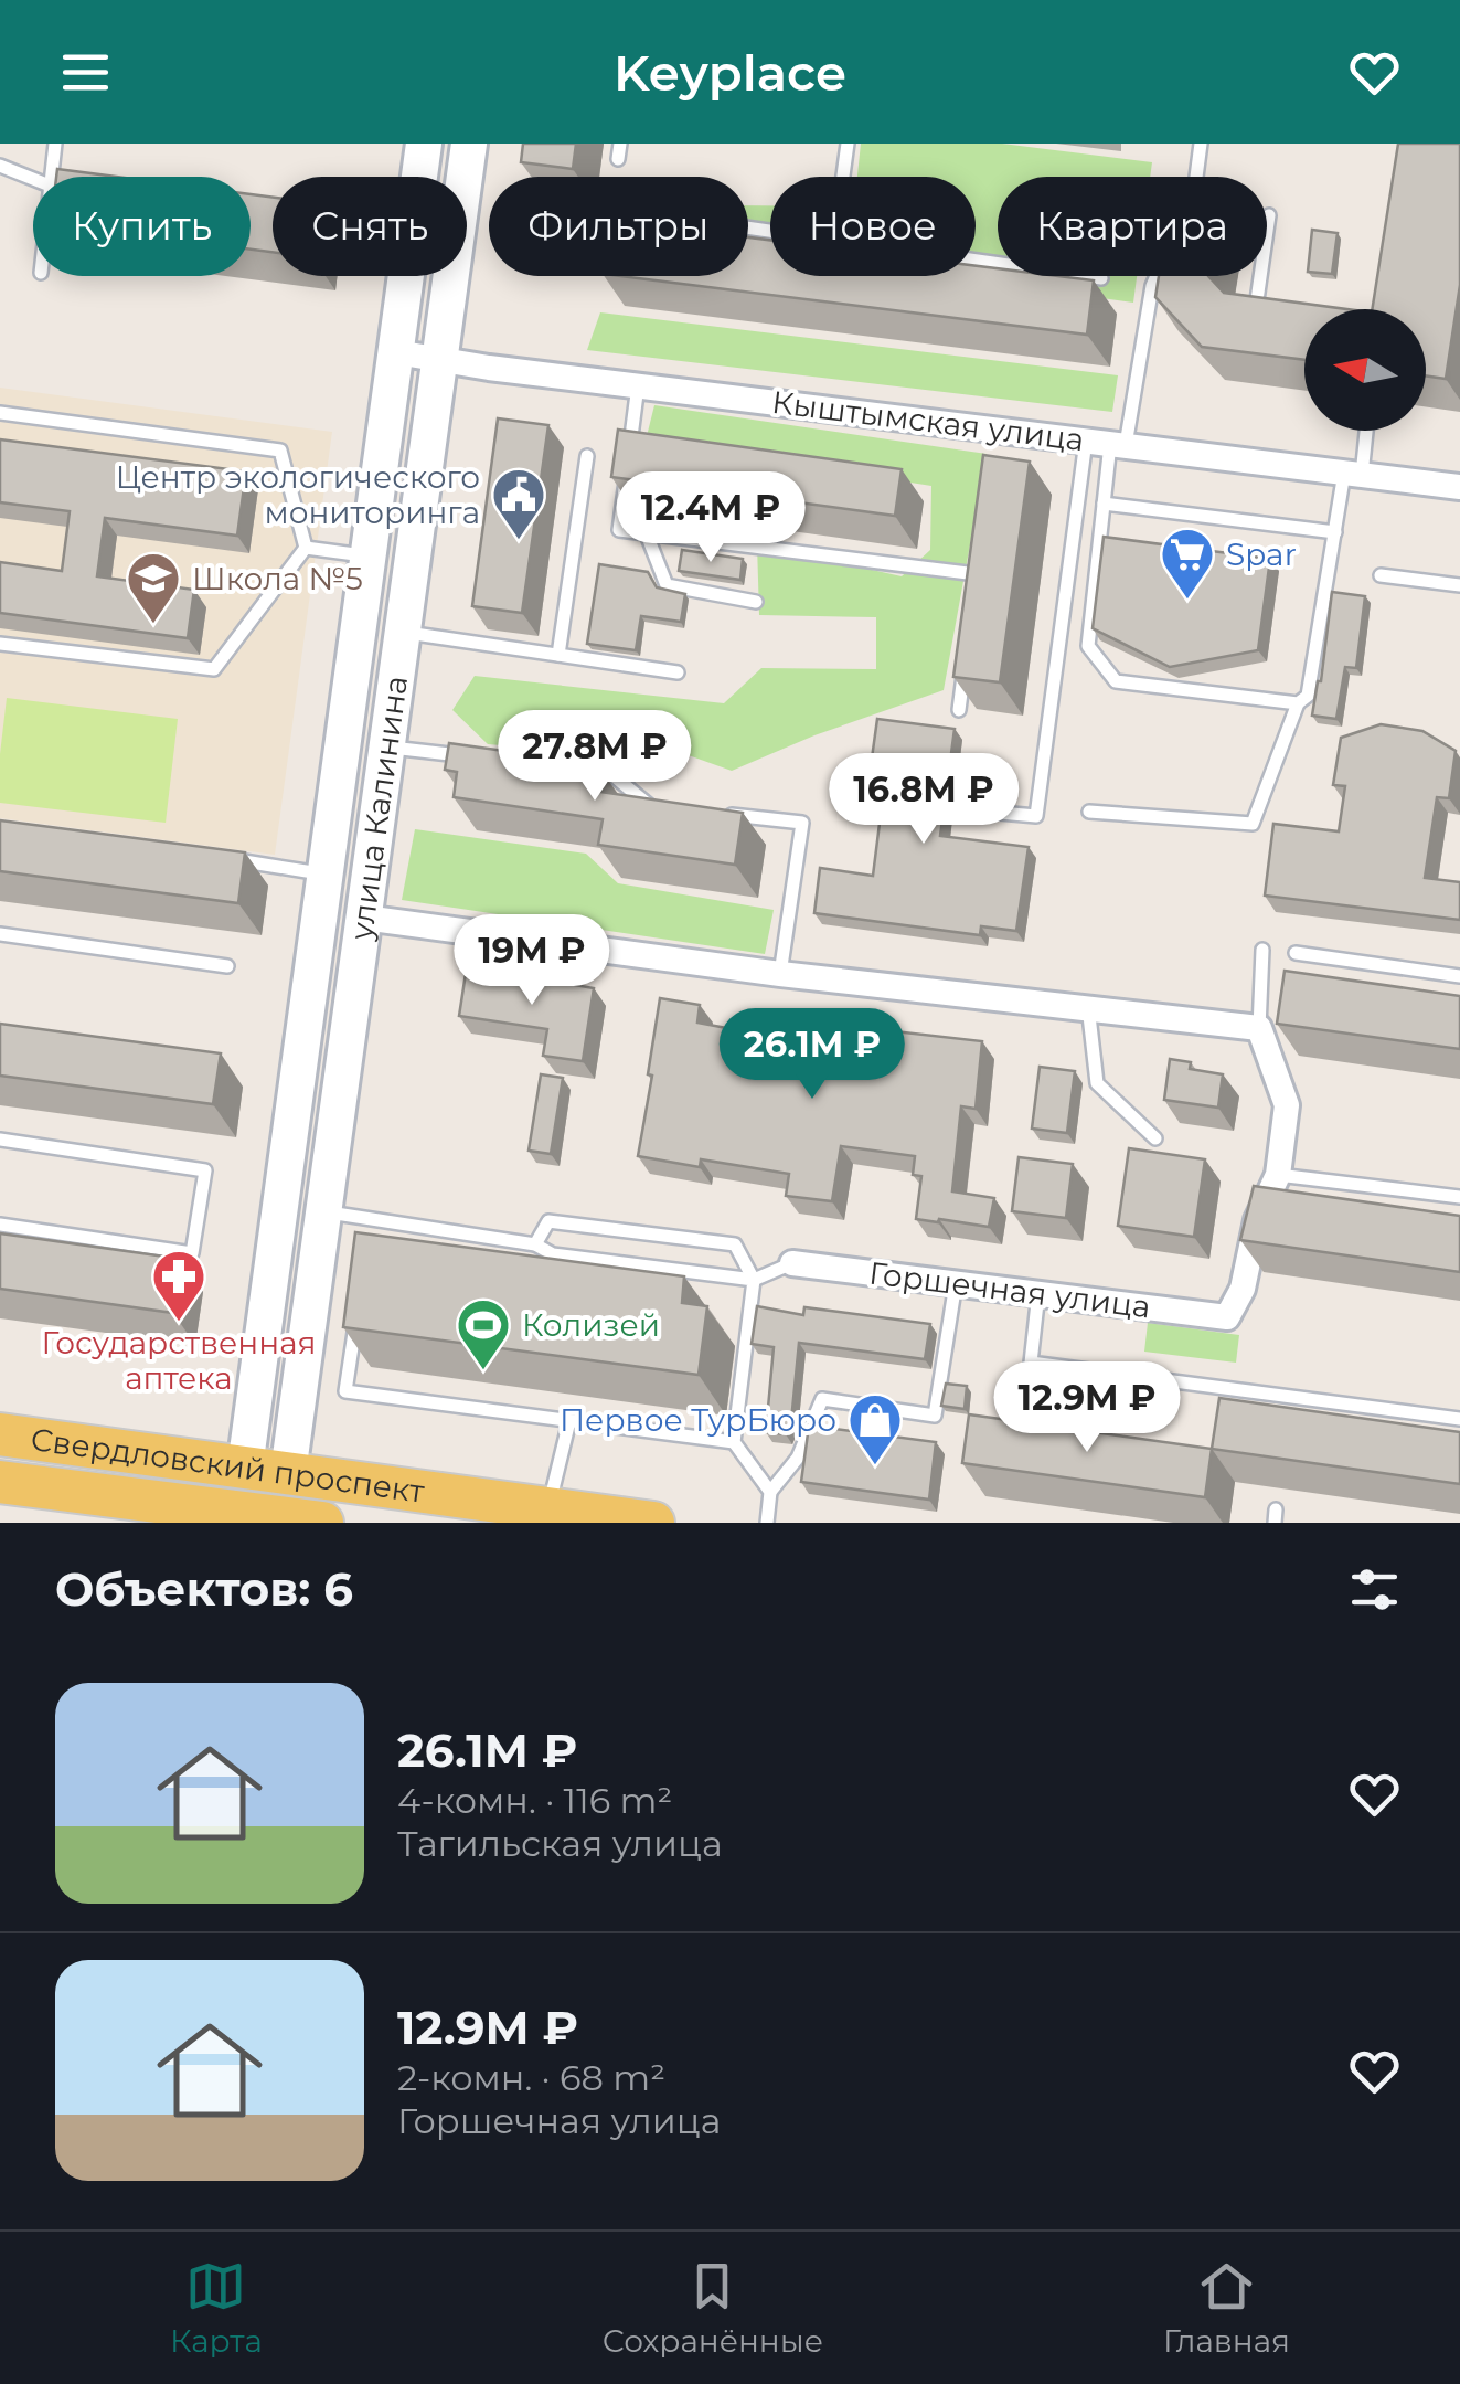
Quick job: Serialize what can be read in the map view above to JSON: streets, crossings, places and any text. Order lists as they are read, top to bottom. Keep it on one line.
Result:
{"streets":{"main road":["улица Калинина","Свердловский проспект"],"street":["Кыштымская улица","Горшечная улица"]},"crossings":[["Кыштымская улица","улица Калинина"],["улица Калинина","Свердловский проспект"]],"places":{"public building":["Центр экологического мониторинга"],"supermarket":["Spar"],"school or university":["Школа №5"],"pharmacy":["Государственная аптека"],"sports":["Колизей"],"shop":["Первое ТурБюро"]},"north":"left","page":{"header":"Keyplace","chip":["Купить","Снять","Фильтры","Новое","Квартира"],"price":["12.4M ₽","27.8M ₽","16.8M ₽","19M ₽","26.1M ₽","12.9M ₽"],"heading":"Объектов: 6","list":[{"name":"26.1M ₽","note":"4-комн. · 116 m² · Тагильская улица"},{"name":"12.9M ₽","note":"2-комн. · 68 m² · Горшечная улица"}],"tabs":["Карта","Сохранённые","Главная"]}}
